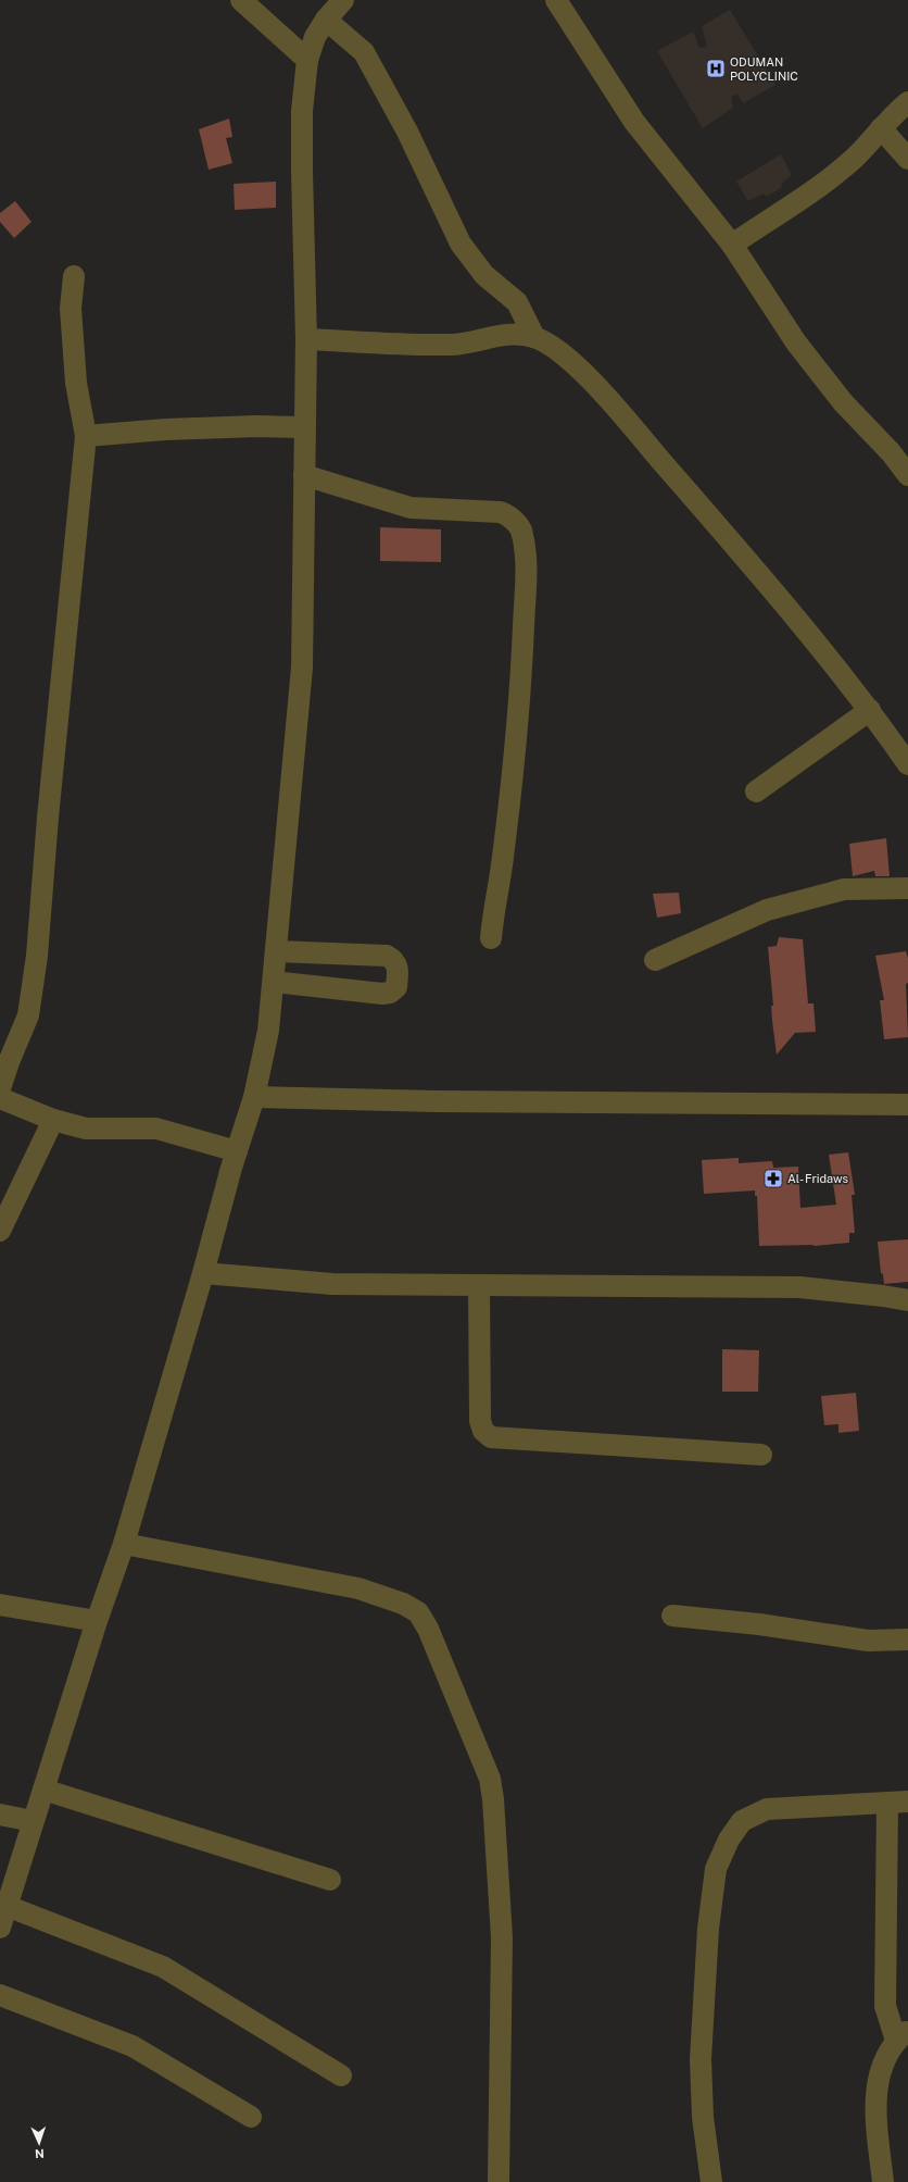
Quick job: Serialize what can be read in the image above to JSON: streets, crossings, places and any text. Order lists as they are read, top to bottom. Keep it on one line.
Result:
{"places":{"hospital":["ODUMAN POLYCLINIC"],"pharmacy":["Al- Fridaws"]},"north":"bottom"}
